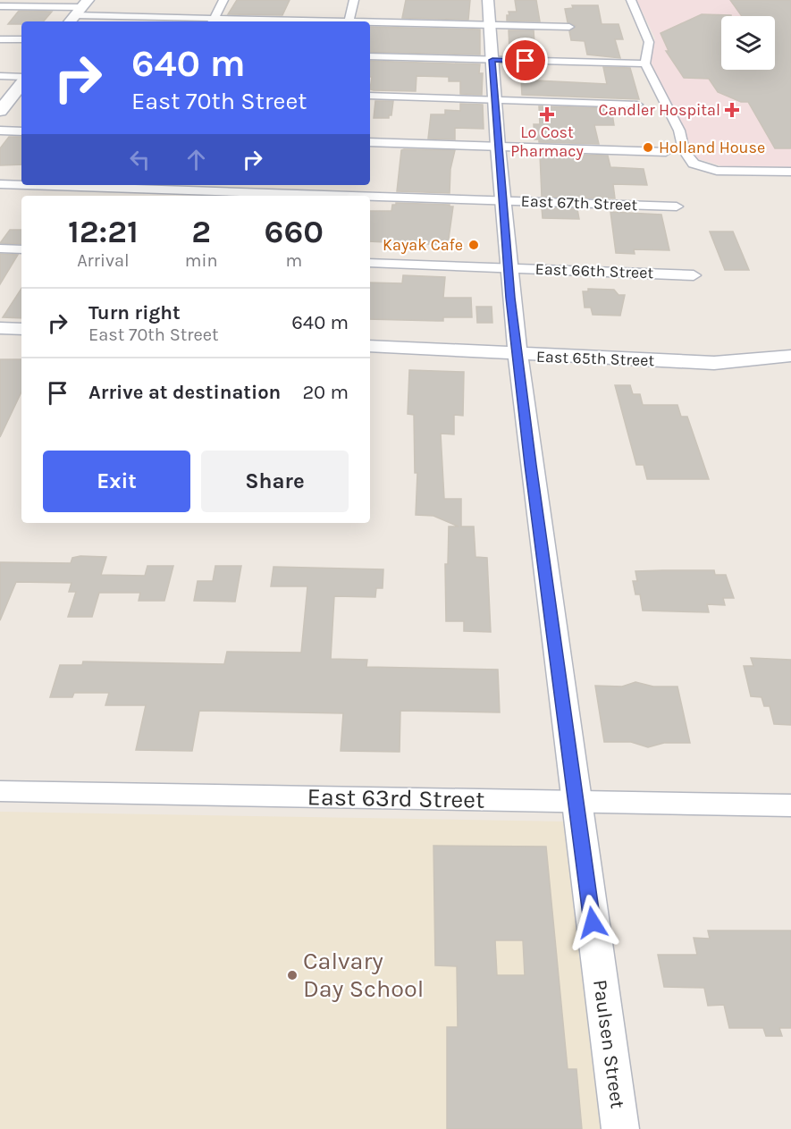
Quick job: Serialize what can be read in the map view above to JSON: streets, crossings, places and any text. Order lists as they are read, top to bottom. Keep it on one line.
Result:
{"streets":{"street":["East 67th Street","East 66th Street","East 65th Street","East 63rd Street","Paulsen Street"]},"crossings":[["East 67th Street","Paulsen Street"],["East 66th Street","Paulsen Street"],["East 65th Street","Paulsen Street"],["East 63rd Street","Paulsen Street"]],"places":{"health":["Candler Hospital","Lo Cost Pharmacy"],"other":["Holland House","Kayak Cafe","Calvary Day School"]},"page":{"turn":["640 m","East 70th Street"],"eta":["12:21","Arrival","2","min","660","m"],"list":[{"name":"Turn right","note":"East 70th Street","value":"640 m"},{"name":"Arrive at destination","value":"20 m"}],"buttons":["Exit","Share"]}}
